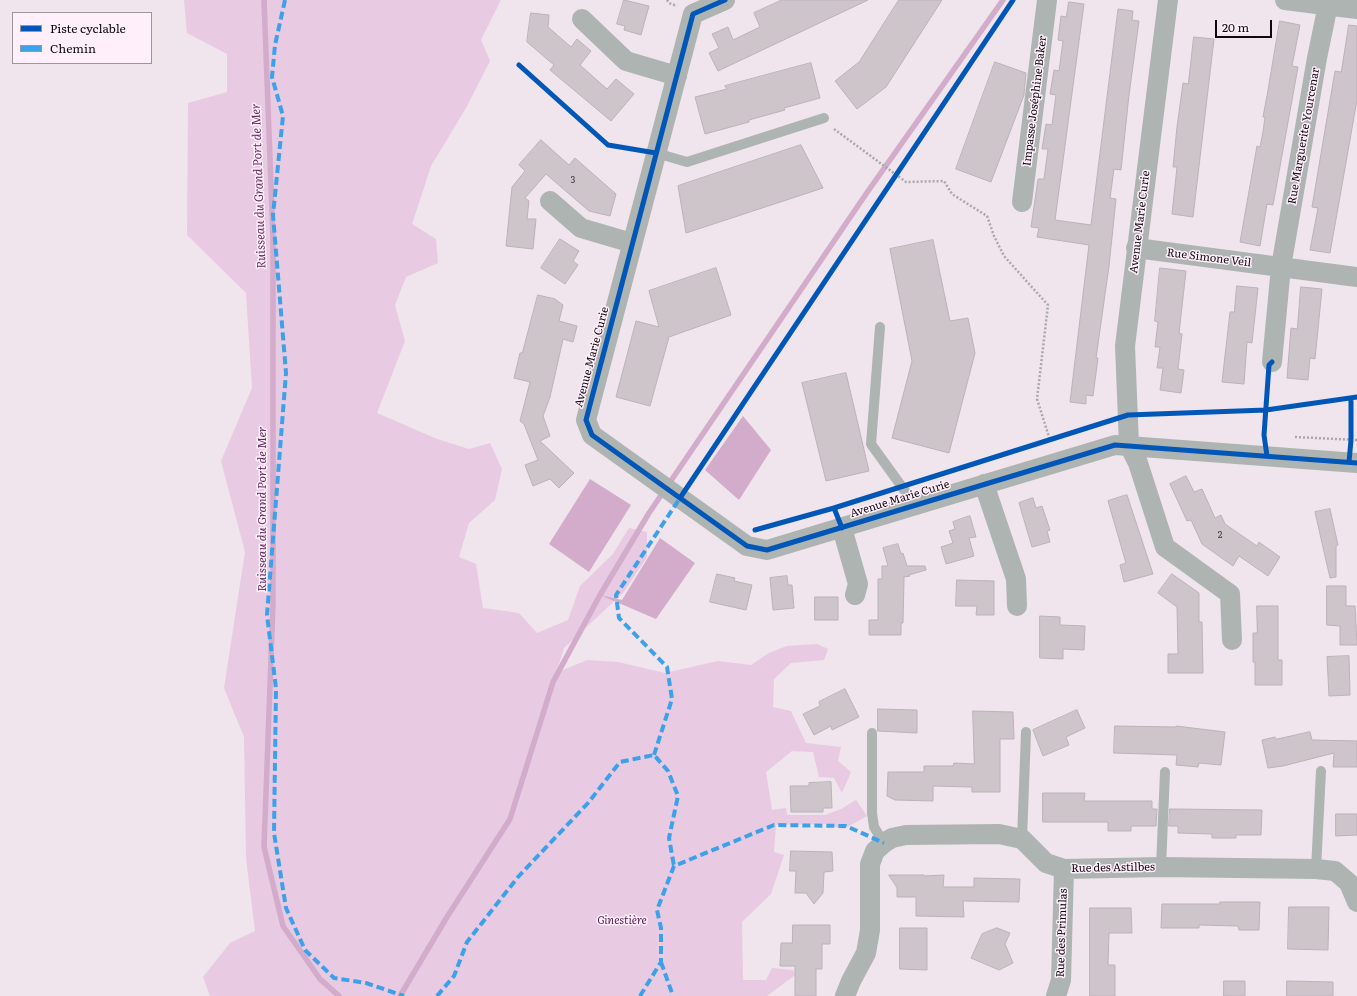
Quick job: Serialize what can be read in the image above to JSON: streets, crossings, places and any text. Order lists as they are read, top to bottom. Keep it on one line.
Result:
{"streets":{"street":["Impasse Joséphine Baker","Rue Marguerite Yourcenar","Avenue Marie Curie","Rue Simone Veil","Rue des Astilbes","Rue des Primulas"]},"crossings":[["Rue Marguerite Yourcenar","Rue Simone Veil"],["Avenue Marie Curie","Rue Simone Veil"],["Rue des Astilbes","Rue des Primulas"]],"water":["Ruisseau du Grand Port de Mer"],"parks":["Ginestière"],"house_numbers":["3","2"],"legend":["Piste cyclable","Chemin"],"scale_bar":"20 m"}
